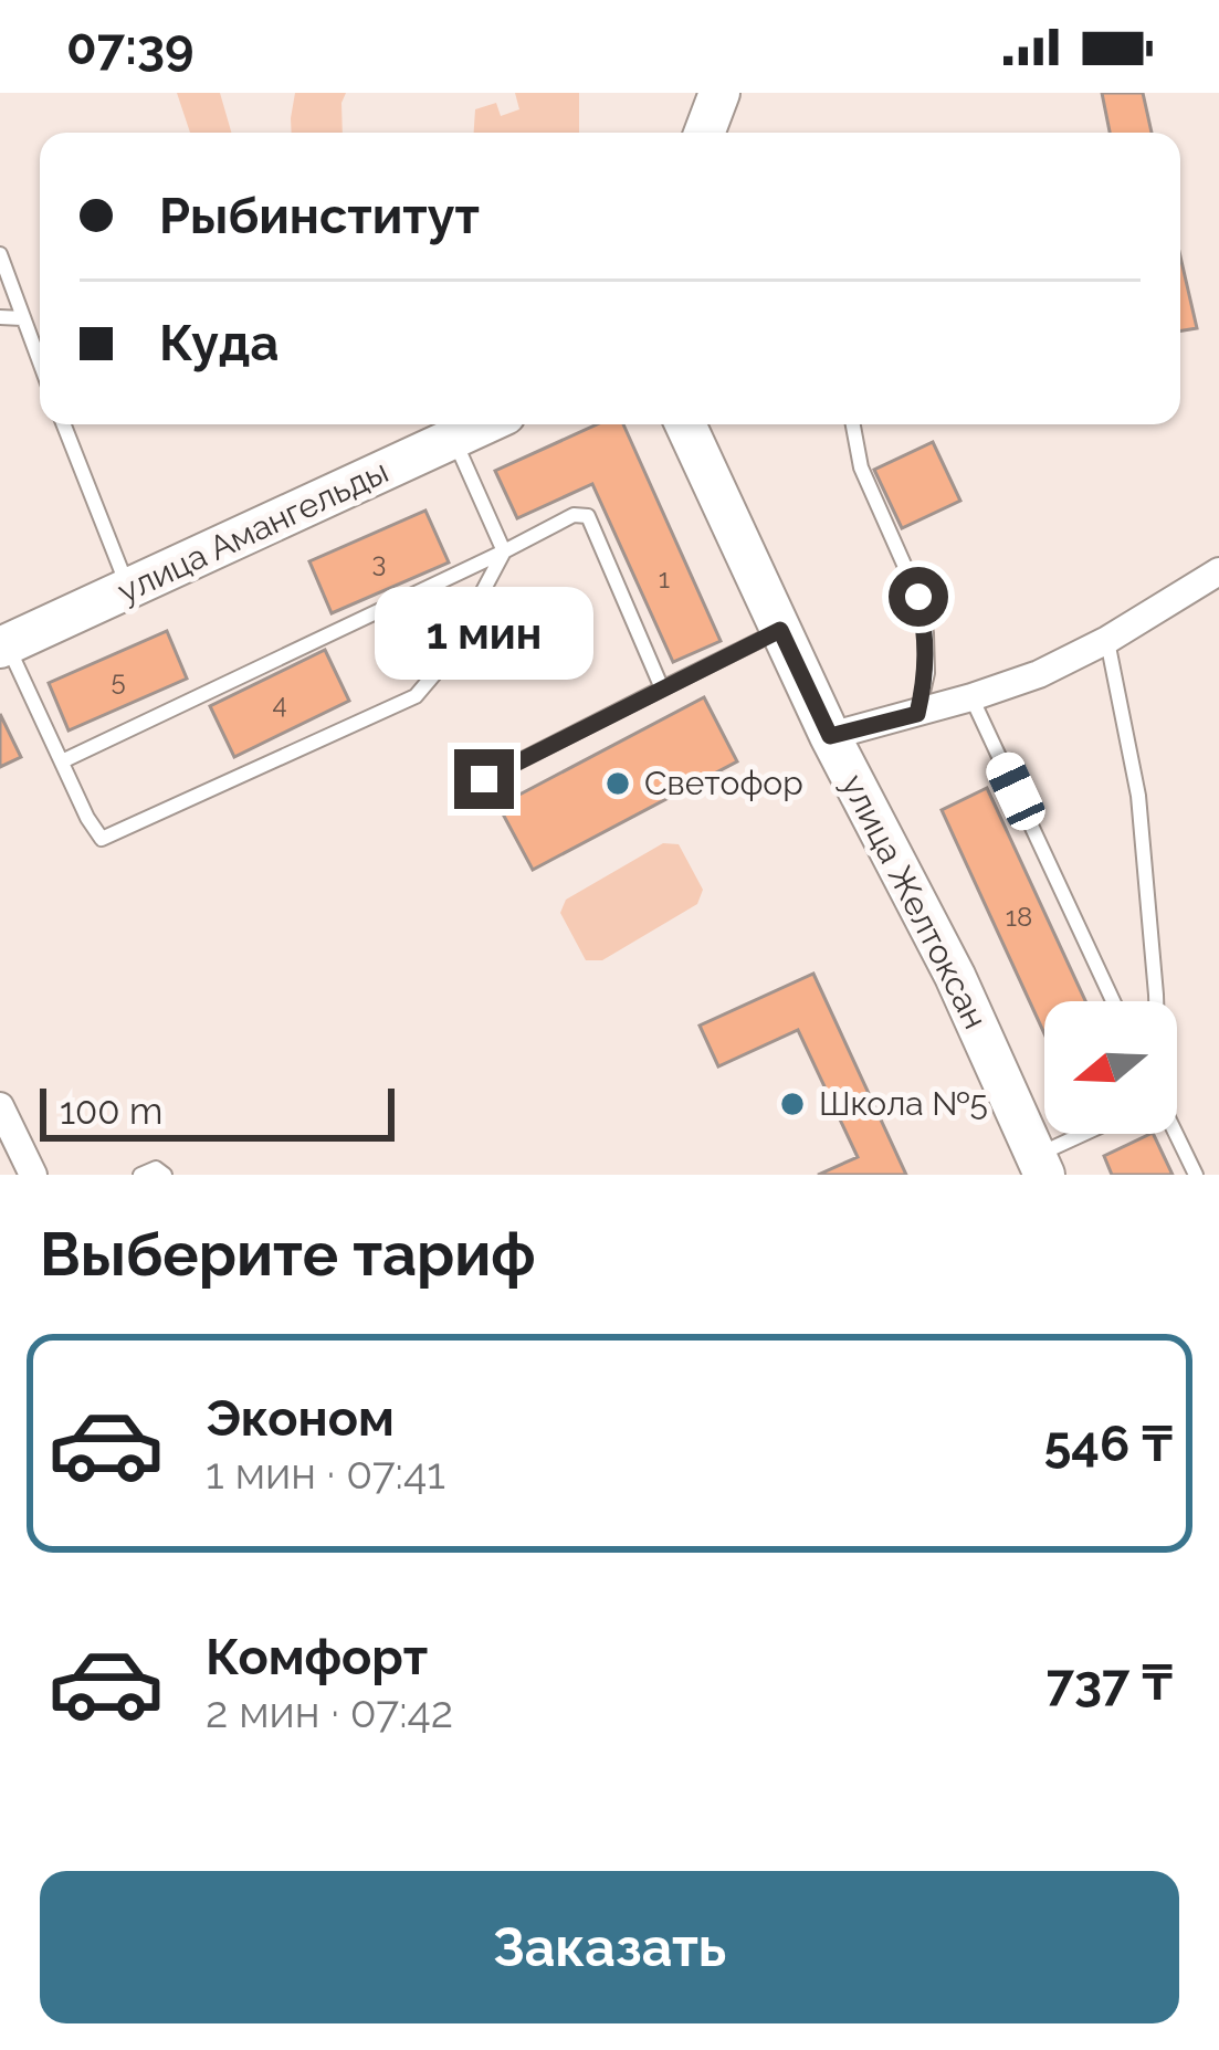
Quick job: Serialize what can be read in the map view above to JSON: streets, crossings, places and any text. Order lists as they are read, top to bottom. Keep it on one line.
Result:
{"streets":{"street":["улица Амангельды","улица Желтоксан"]},"places":["Светофор","Школа №5"],"house_numbers":["3","1","5","4","18"],"scale_bar":"100 m","north":"left","page":{"status":"07:39","banner":["Рыбинститут","Куда"],"bubble":"1 мин","scale":"100 m","heading":"Выберите тариф","list":[{"name":"Эконом","note":"1 мин · 07:41","value":"546 ₸"},{"name":"Комфорт","note":"2 мин · 07:42","value":"737 ₸"}],"buttons":"Заказать"}}
